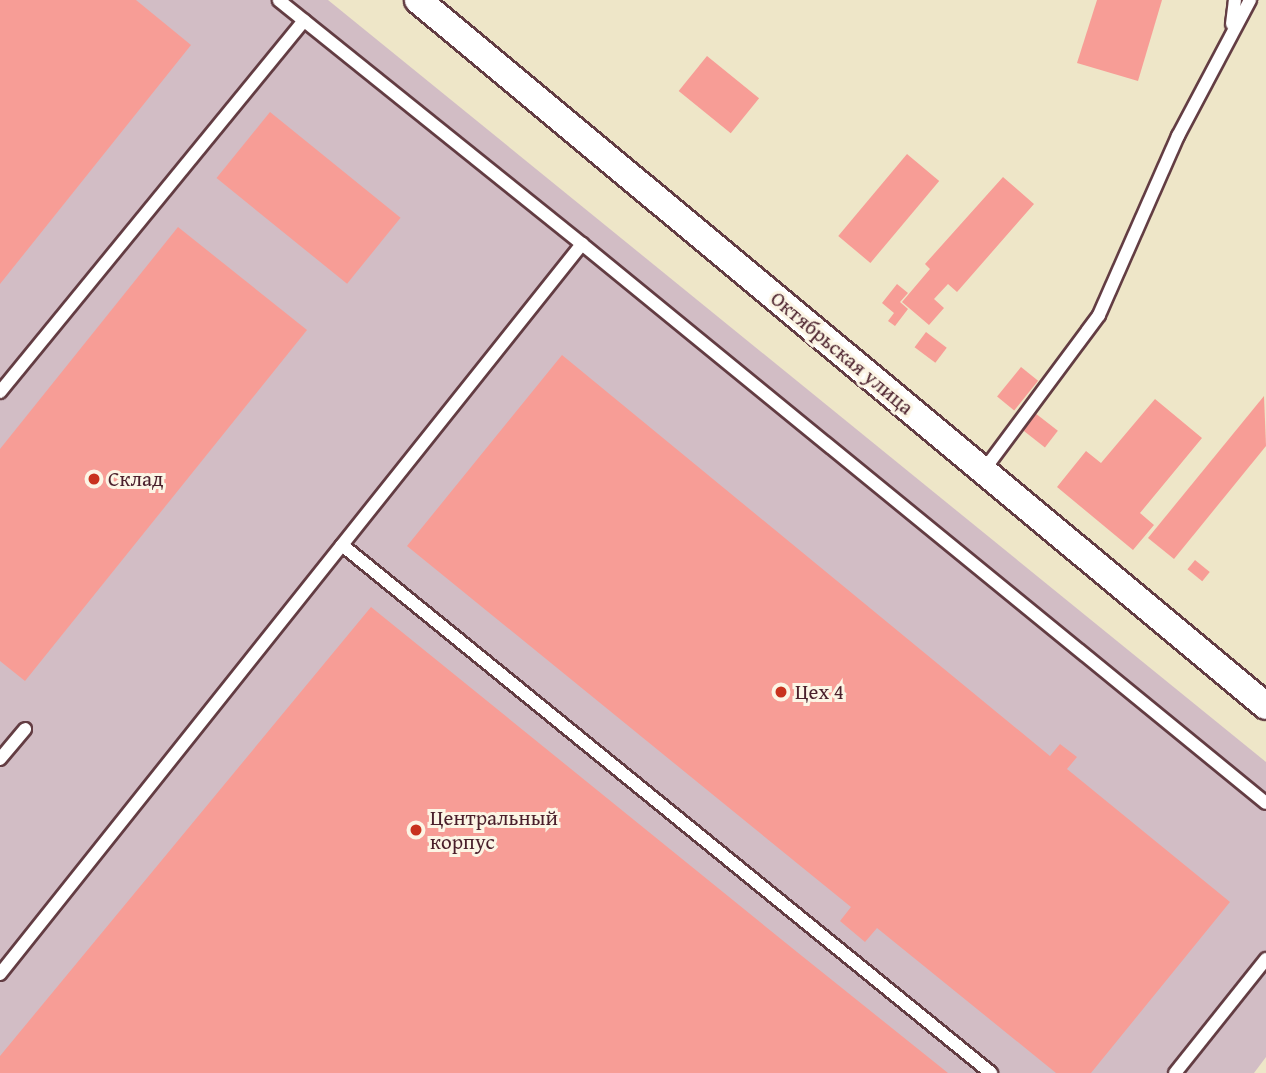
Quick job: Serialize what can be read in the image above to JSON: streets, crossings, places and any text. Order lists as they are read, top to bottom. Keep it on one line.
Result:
{"streets":{"street":["Октябрьская улица"]},"places":["Склад","Цех 4","Центральный корпус"]}
